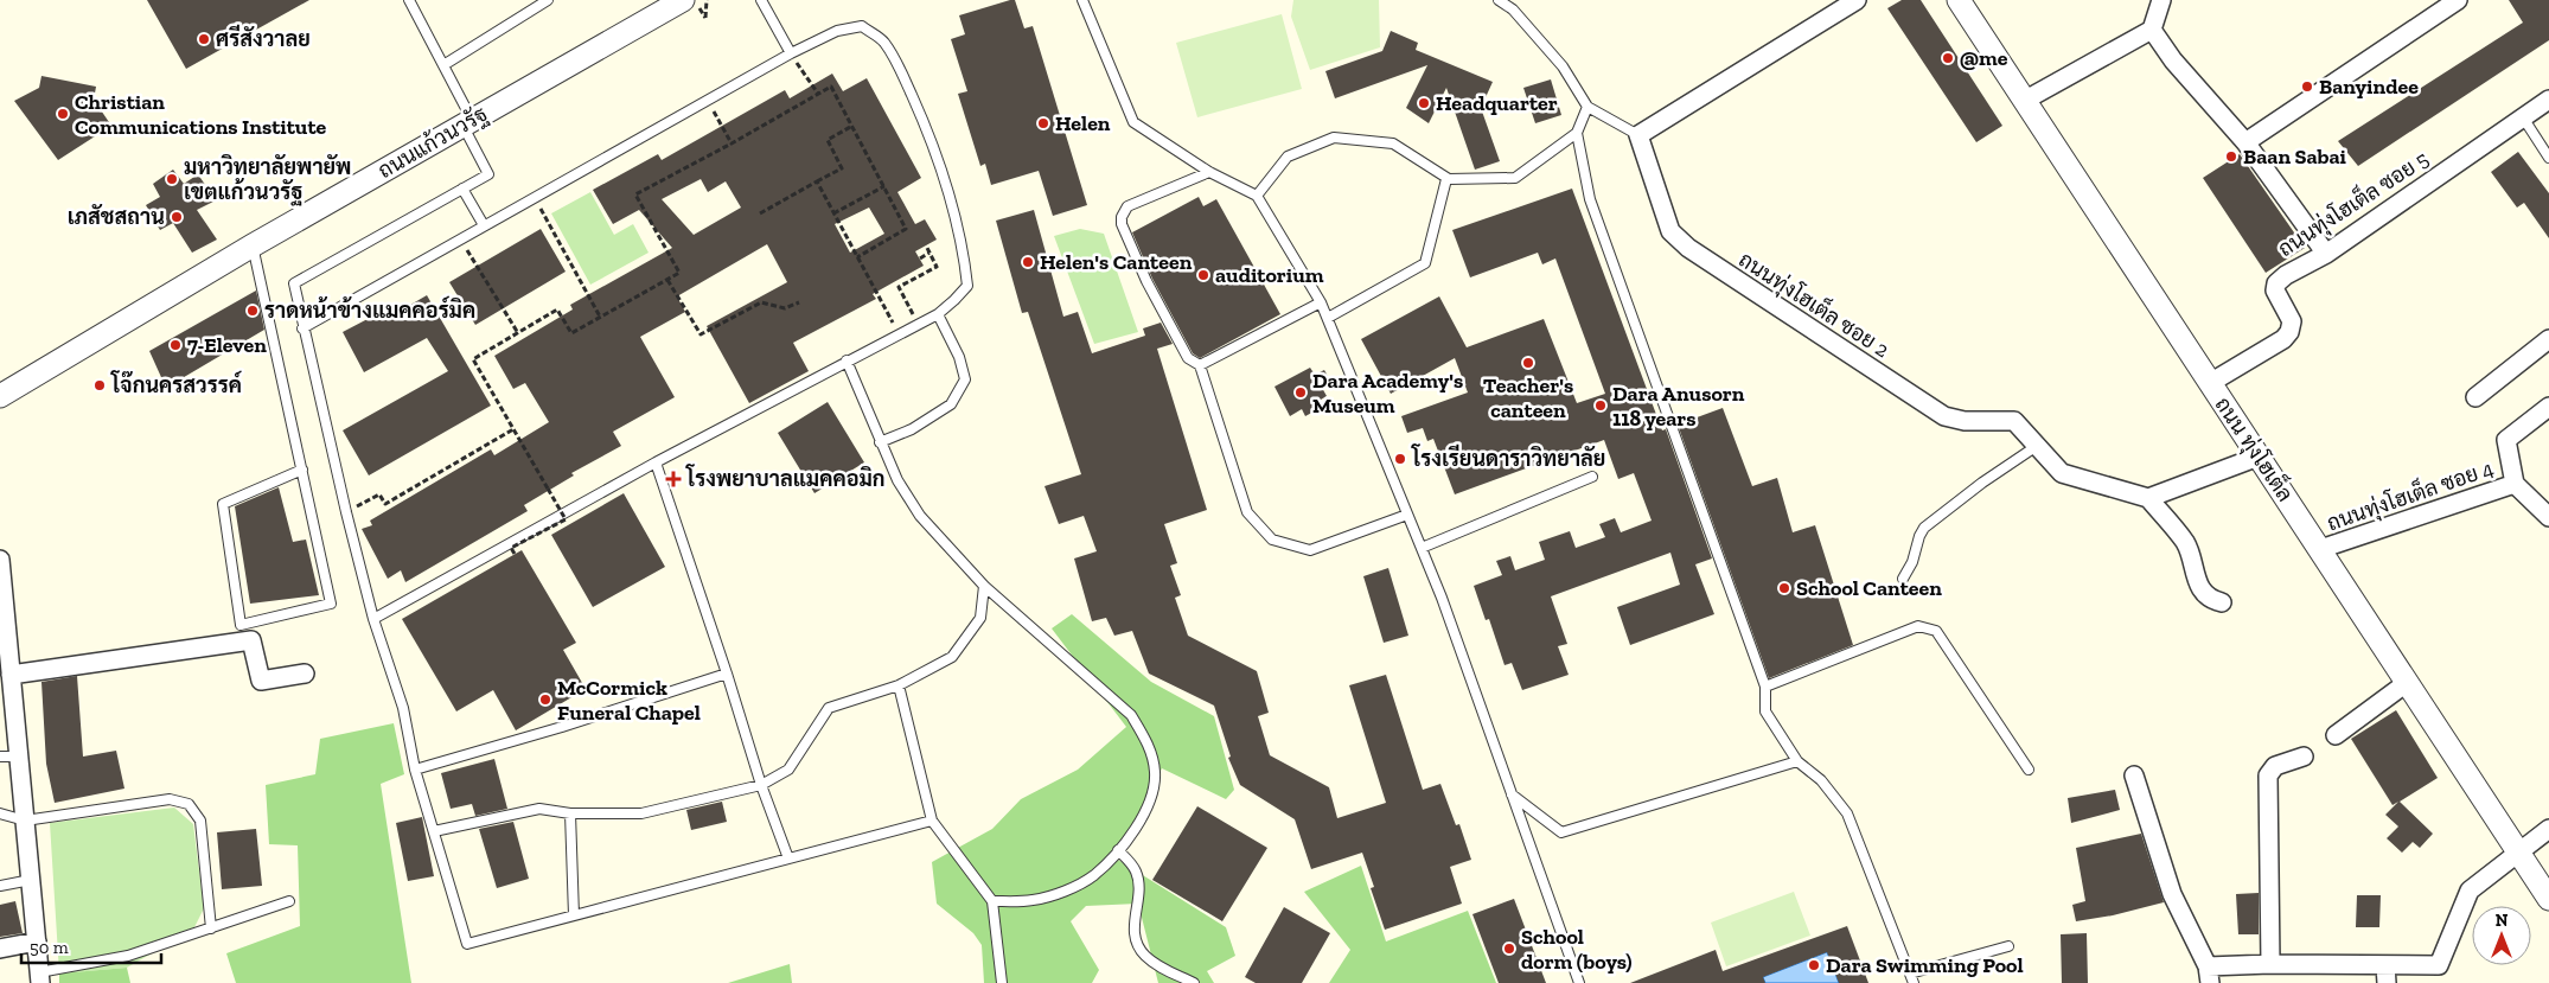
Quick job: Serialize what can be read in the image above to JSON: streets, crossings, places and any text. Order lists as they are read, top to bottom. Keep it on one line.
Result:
{"streets":{"street":["ถนนแก้วนวรัฐ","ถนนทุ่งโฮเต็ล ซอย 5","ถนนทุ่งโฮเต็ล ซอย 2","ถนน ทุ่งโฮเต็ล","ถนนทุ่งโฮเต็ล ซอย 4"]},"crossings":[["ถนนทุ่งโฮเต็ล ซอย 5","ถนน ทุ่งโฮเต็ล"],["ถนน ทุ่งโฮเต็ล","ถนนทุ่งโฮเต็ล ซอย 4"]],"places":{"other":["ศรีสังวาลย","@me","Banyindee","Headquarter","Christian Communications Institute","Helen","Baan Sabai","มหาวิทยาลัยพายัพ เขตแก้วนวรัฐ","เภสัชสถาน","Helen's Canteen","auditorium","ราดหน้าข้างแมคคอร์มิค","7-Eleven","Teacher's canteen","โจ๊กนครสวรรค์","Dara Academy's Museum","Dara Anusorn 118 years","โรงเรียนดาราวิทยาลัย","School Canteen","McCormick Funeral Chapel","School dorm (boys)","Dara Swimming Pool"],"health":["โรงพยาบาลแมคคอมิก"]},"scale_bar":"50 m","north":"top"}
